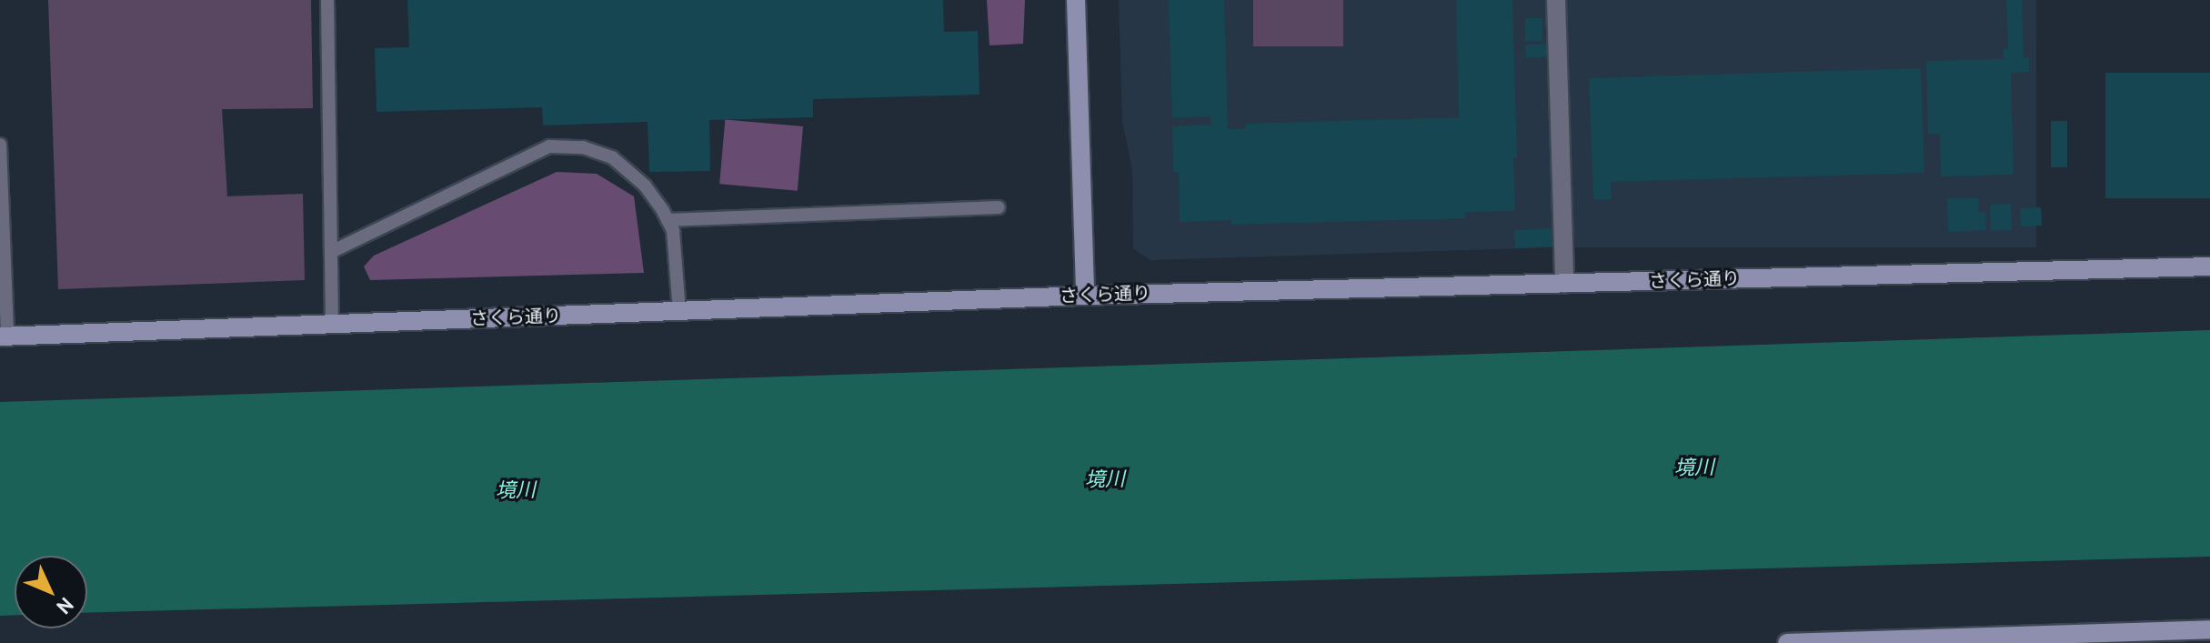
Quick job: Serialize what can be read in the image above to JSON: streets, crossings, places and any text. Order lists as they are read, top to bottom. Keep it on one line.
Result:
{"streets":{"street":["さくら通り"]},"water":["境川"],"north":"bottom right"}
